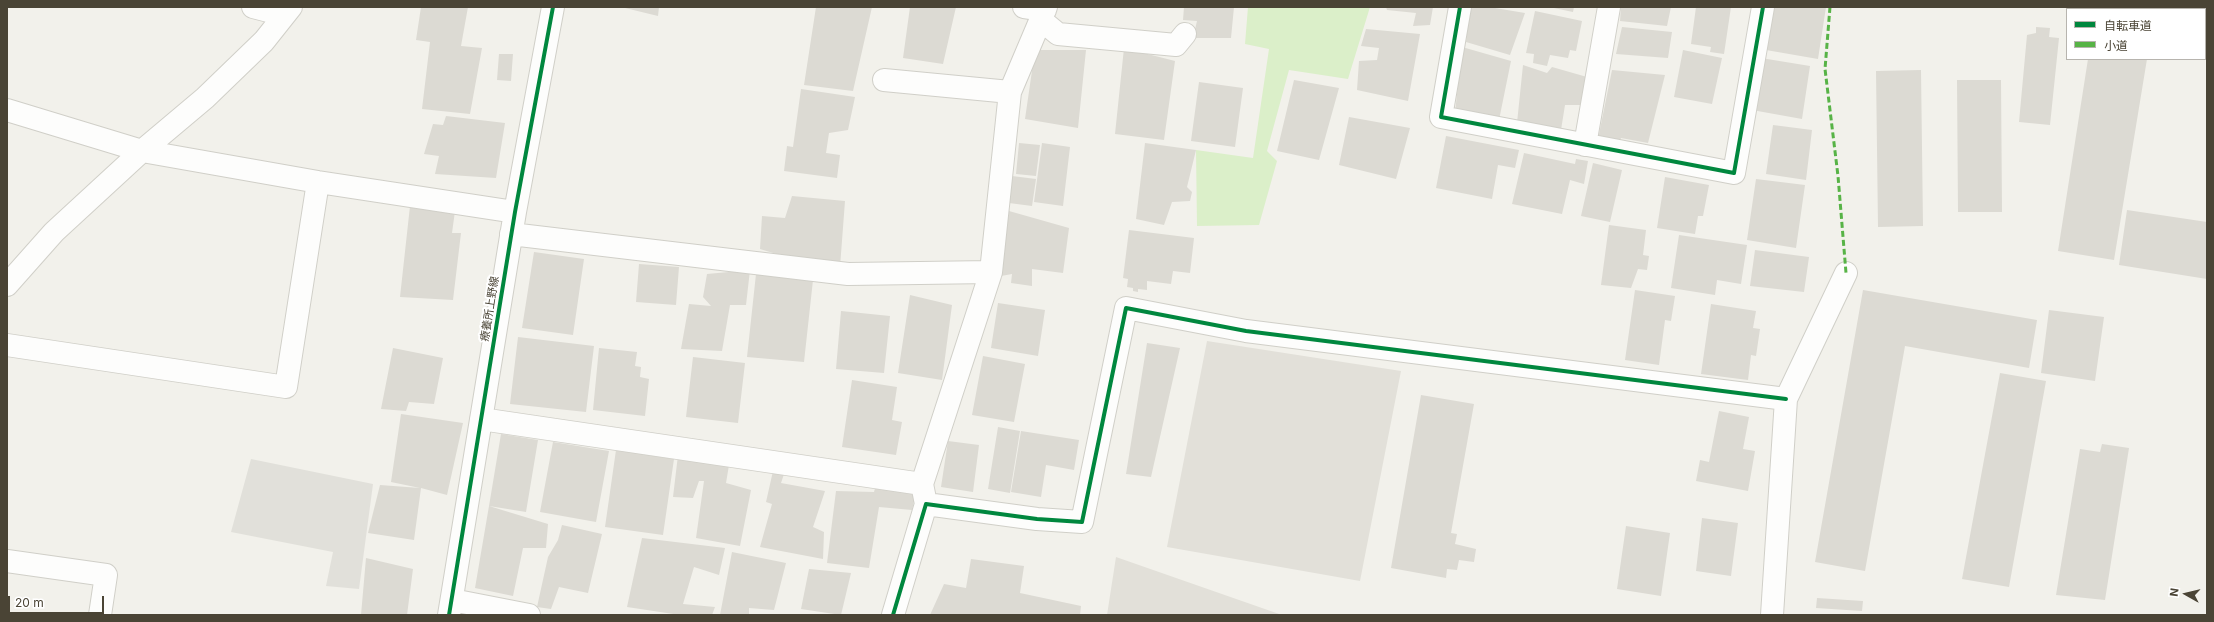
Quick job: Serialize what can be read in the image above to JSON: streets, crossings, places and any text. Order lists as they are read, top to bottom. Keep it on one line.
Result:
{"streets":{"street":["療養所上野線"]},"legend":["自転車道","小道"],"scale_bar":"20 m","north":"left"}
